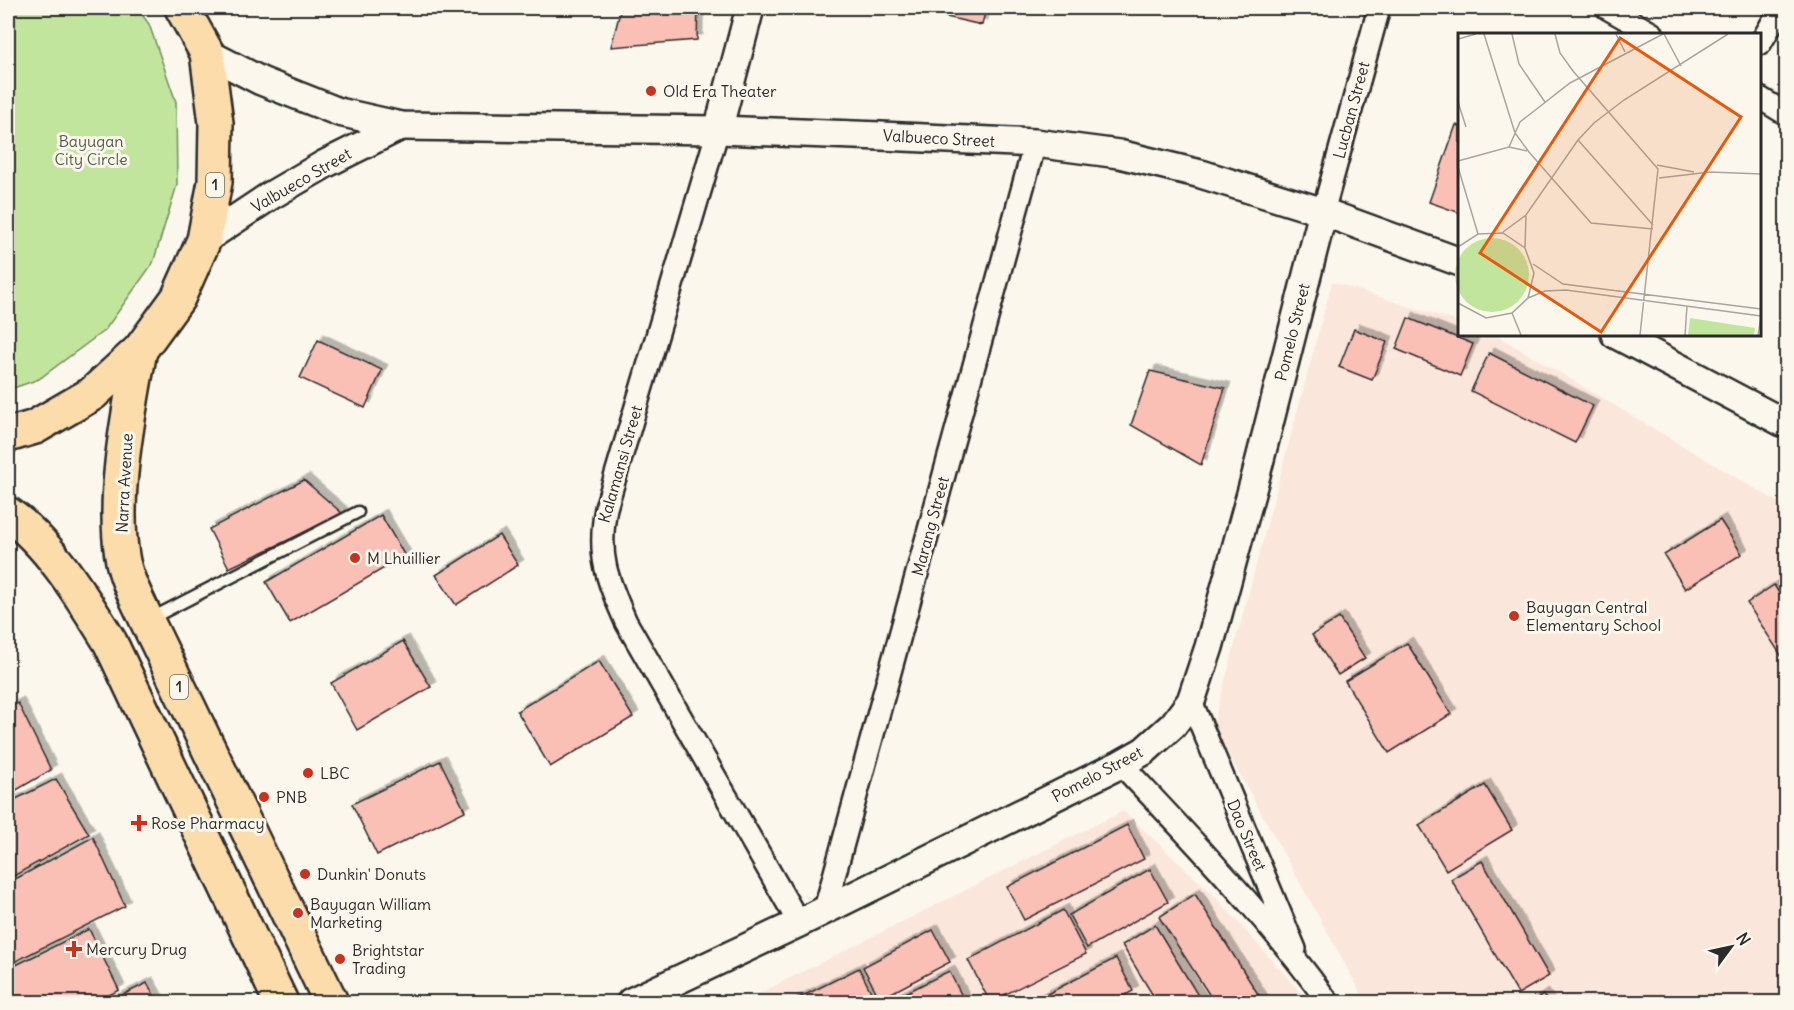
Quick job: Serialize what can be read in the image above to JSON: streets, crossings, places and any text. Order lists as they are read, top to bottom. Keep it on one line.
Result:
{"streets":{"highway":["1","Narra Avenue"],"street":["Lucban Street","Valbueco Street","Pomelo Street","Kalamansi Street","Marang Street","Dao Street"]},"crossings":[["Lucban Street","Valbueco Street"],["Lucban Street","Pomelo Street"],["Valbueco Street","1"],["Valbueco Street","Pomelo Street"],["Valbueco Street","Kalamansi Street"],["Valbueco Street","Marang Street"],["1","Narra Avenue"],["Pomelo Street","Kalamansi Street"],["Pomelo Street","Marang Street"],["Pomelo Street","Dao Street"]],"parks":["Bayugan City Circle"],"places":{"other":["Old Era Theater","M Lhuillier","Bayugan Central Elementary School","LBC","PNB","Dunkin' Donuts","Bayugan William Marketing","Brightstar Trading"],"health":["Rose Pharmacy","Mercury Drug"]},"north":"top right"}
